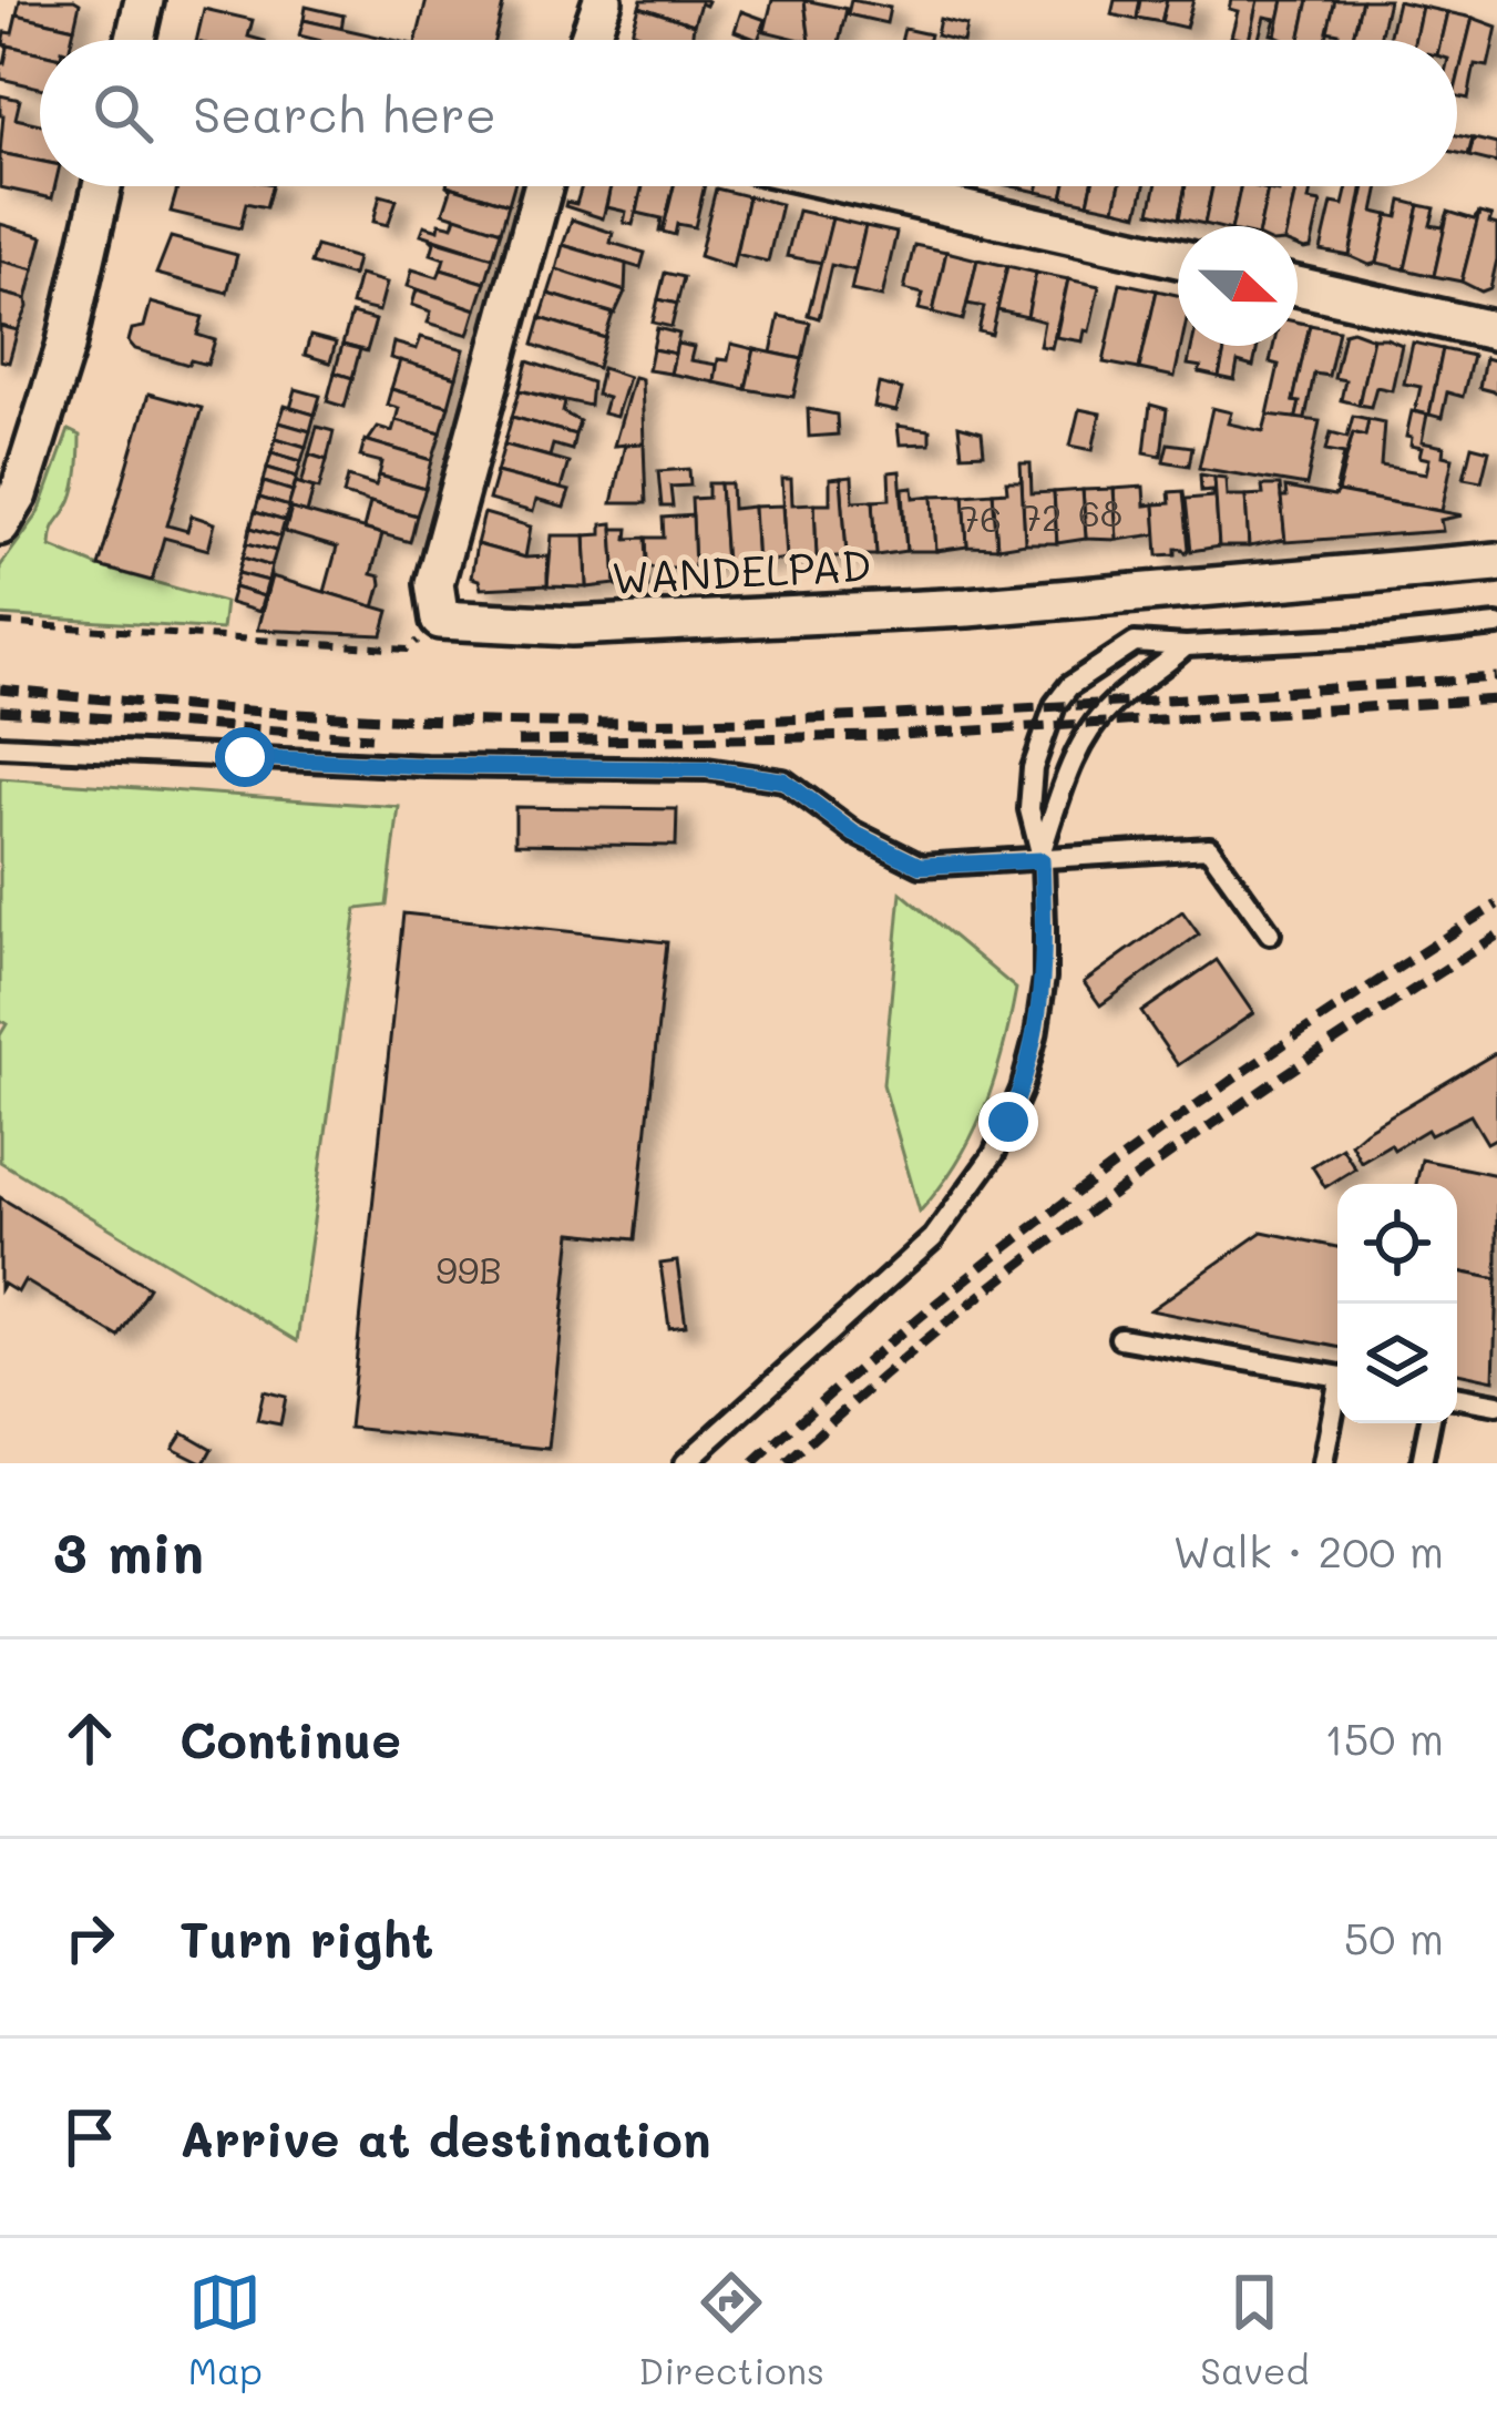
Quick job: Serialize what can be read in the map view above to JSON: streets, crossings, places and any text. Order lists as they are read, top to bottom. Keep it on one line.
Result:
{"streets":{"street":["WANDELPAD"]},"house_numbers":["68","72","76","99B"],"north":"right","page":{"search":"Search here","heading":["3 min","Walk · 200 m"],"list":[["Continue","150 m"],["Turn right","50 m"],"Arrive at destination"],"nav":["Map","Directions","Saved"]}}
